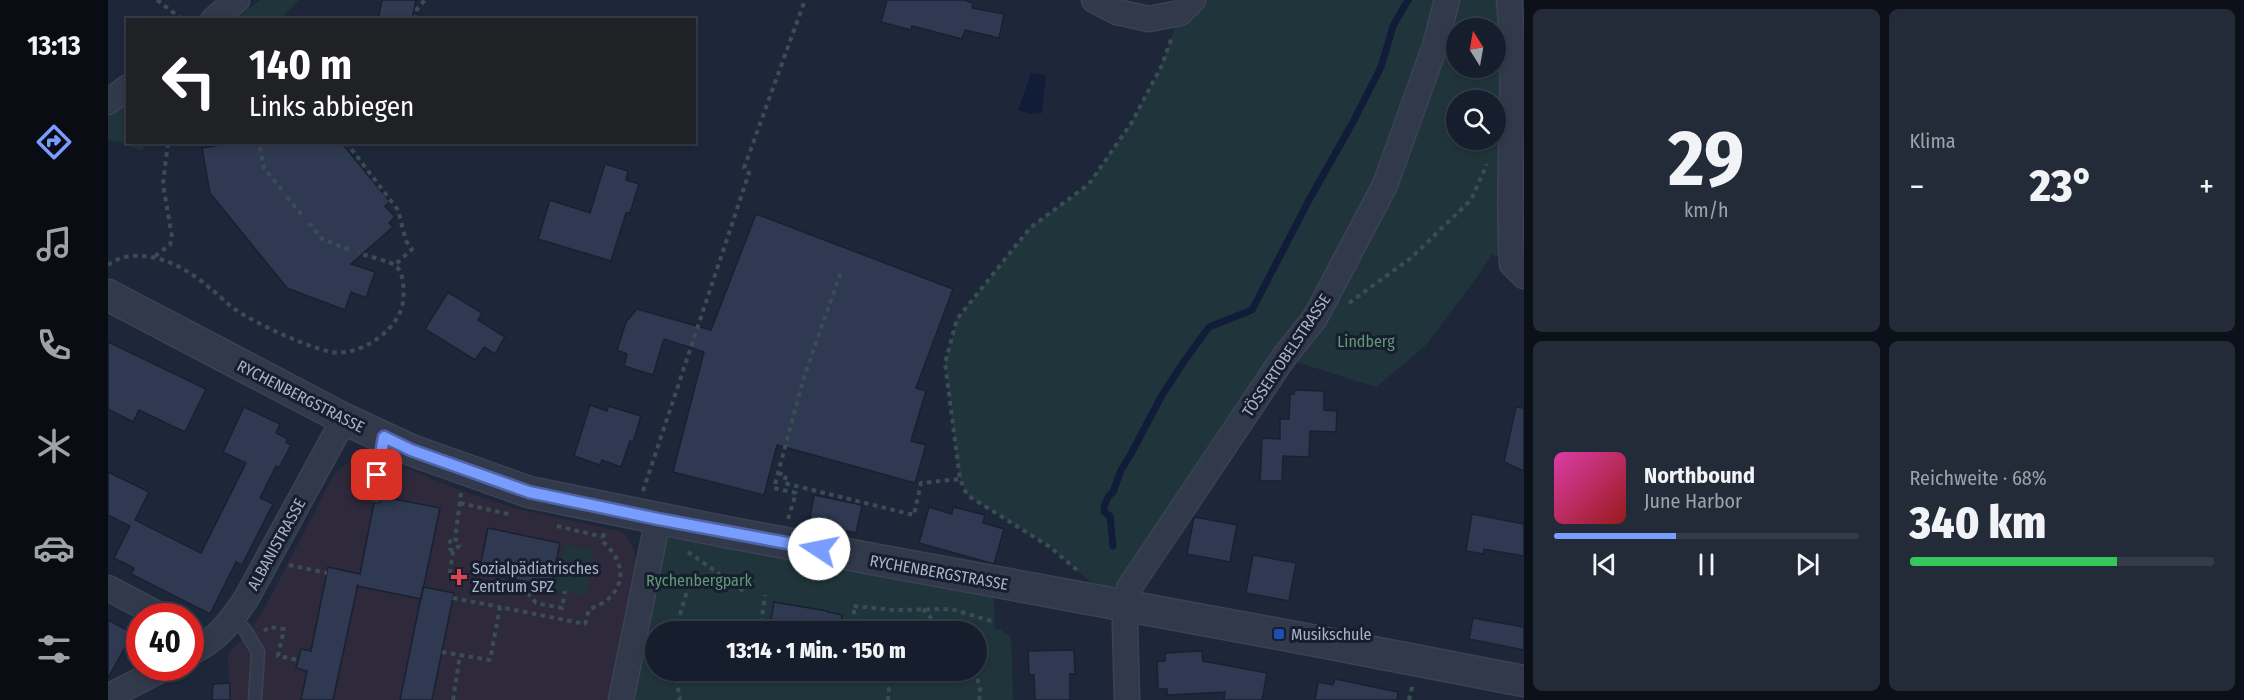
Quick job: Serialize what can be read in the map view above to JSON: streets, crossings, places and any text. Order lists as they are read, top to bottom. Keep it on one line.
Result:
{"streets":{"street":["TÖSSERTOBELSTRASSE","RYCHENBERGSTRASSE","ALBANISTRASSE"]},"crossings":[["TÖSSERTOBELSTRASSE","RYCHENBERGSTRASSE"],["RYCHENBERGSTRASSE","ALBANISTRASSE"]],"parks":["Lindberg","Rychenbergpark"],"places":{"health":["Sozialpädiatrisches Zentrum SPZ"],"transit":["Musikschule"]},"north":"top","page":{"tabs":"13:13","tile":[["29","km/h"],"Klima",["Reichweite · 68%","340 km"]],"turn":["140 m","Links abbiegen"],"heat":["−","23°","+"],"song":["Northbound","June Harbor"],"limit":"40","trip":"13:14 · 1 Min. · 150 m"}}
